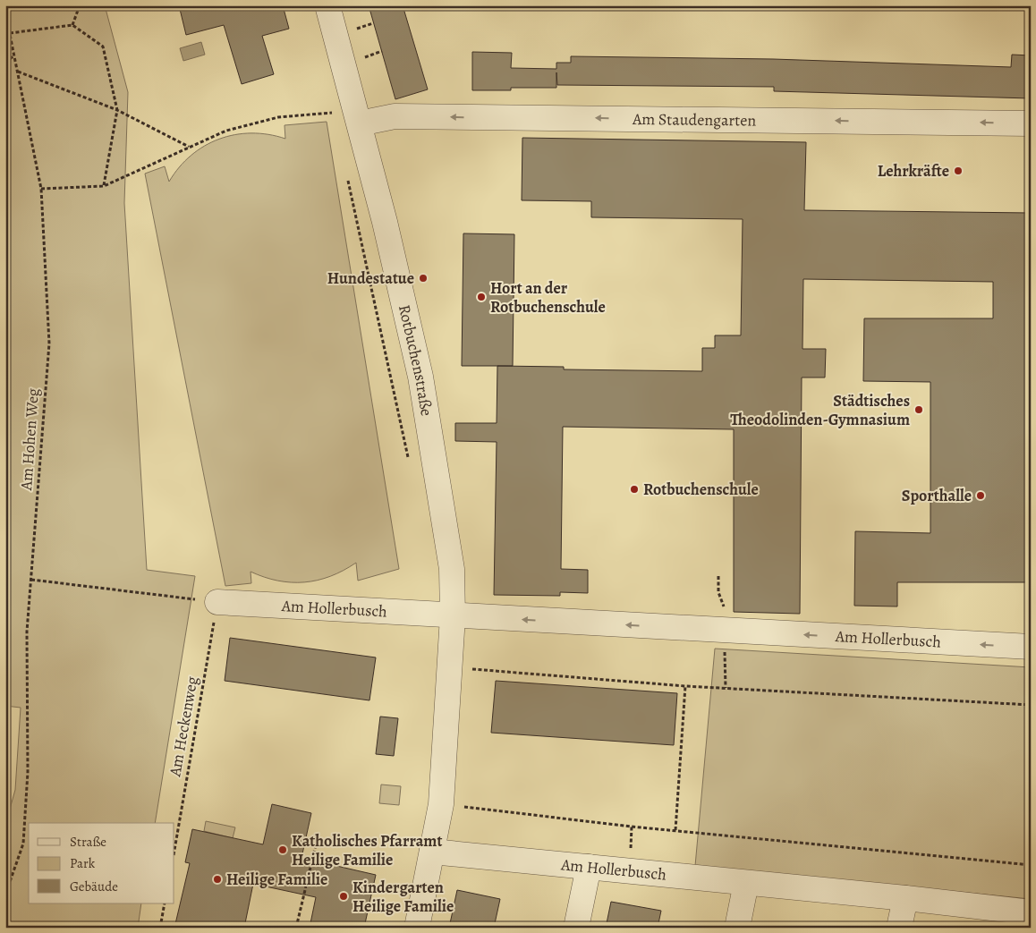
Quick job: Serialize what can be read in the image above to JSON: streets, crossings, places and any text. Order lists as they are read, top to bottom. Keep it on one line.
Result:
{"streets":{"street":["Am Staudengarten","Rotbuchenstraße","Am Hollerbusch"],"path":["Am Hohen Weg","Am Heckenweg"]},"crossings":[["Am Staudengarten","Rotbuchenstraße"],["Rotbuchenstraße","Am Hollerbusch"],["Am Hollerbusch","Am Heckenweg"]],"one_way":["Am Staudengarten","Am Hollerbusch"],"places":["Lehrkräfte","Hundestatue","Hort an der Rotbuchenschule","Städtisches Theodolinden-Gymnasium","Rotbuchenschule","Sporthalle","Katholisches Pfarramt Heilige Familie","Heilige Familie","Kindergarten Heilige Familie"],"legend":["Straße","Park","Gebäude"]}
